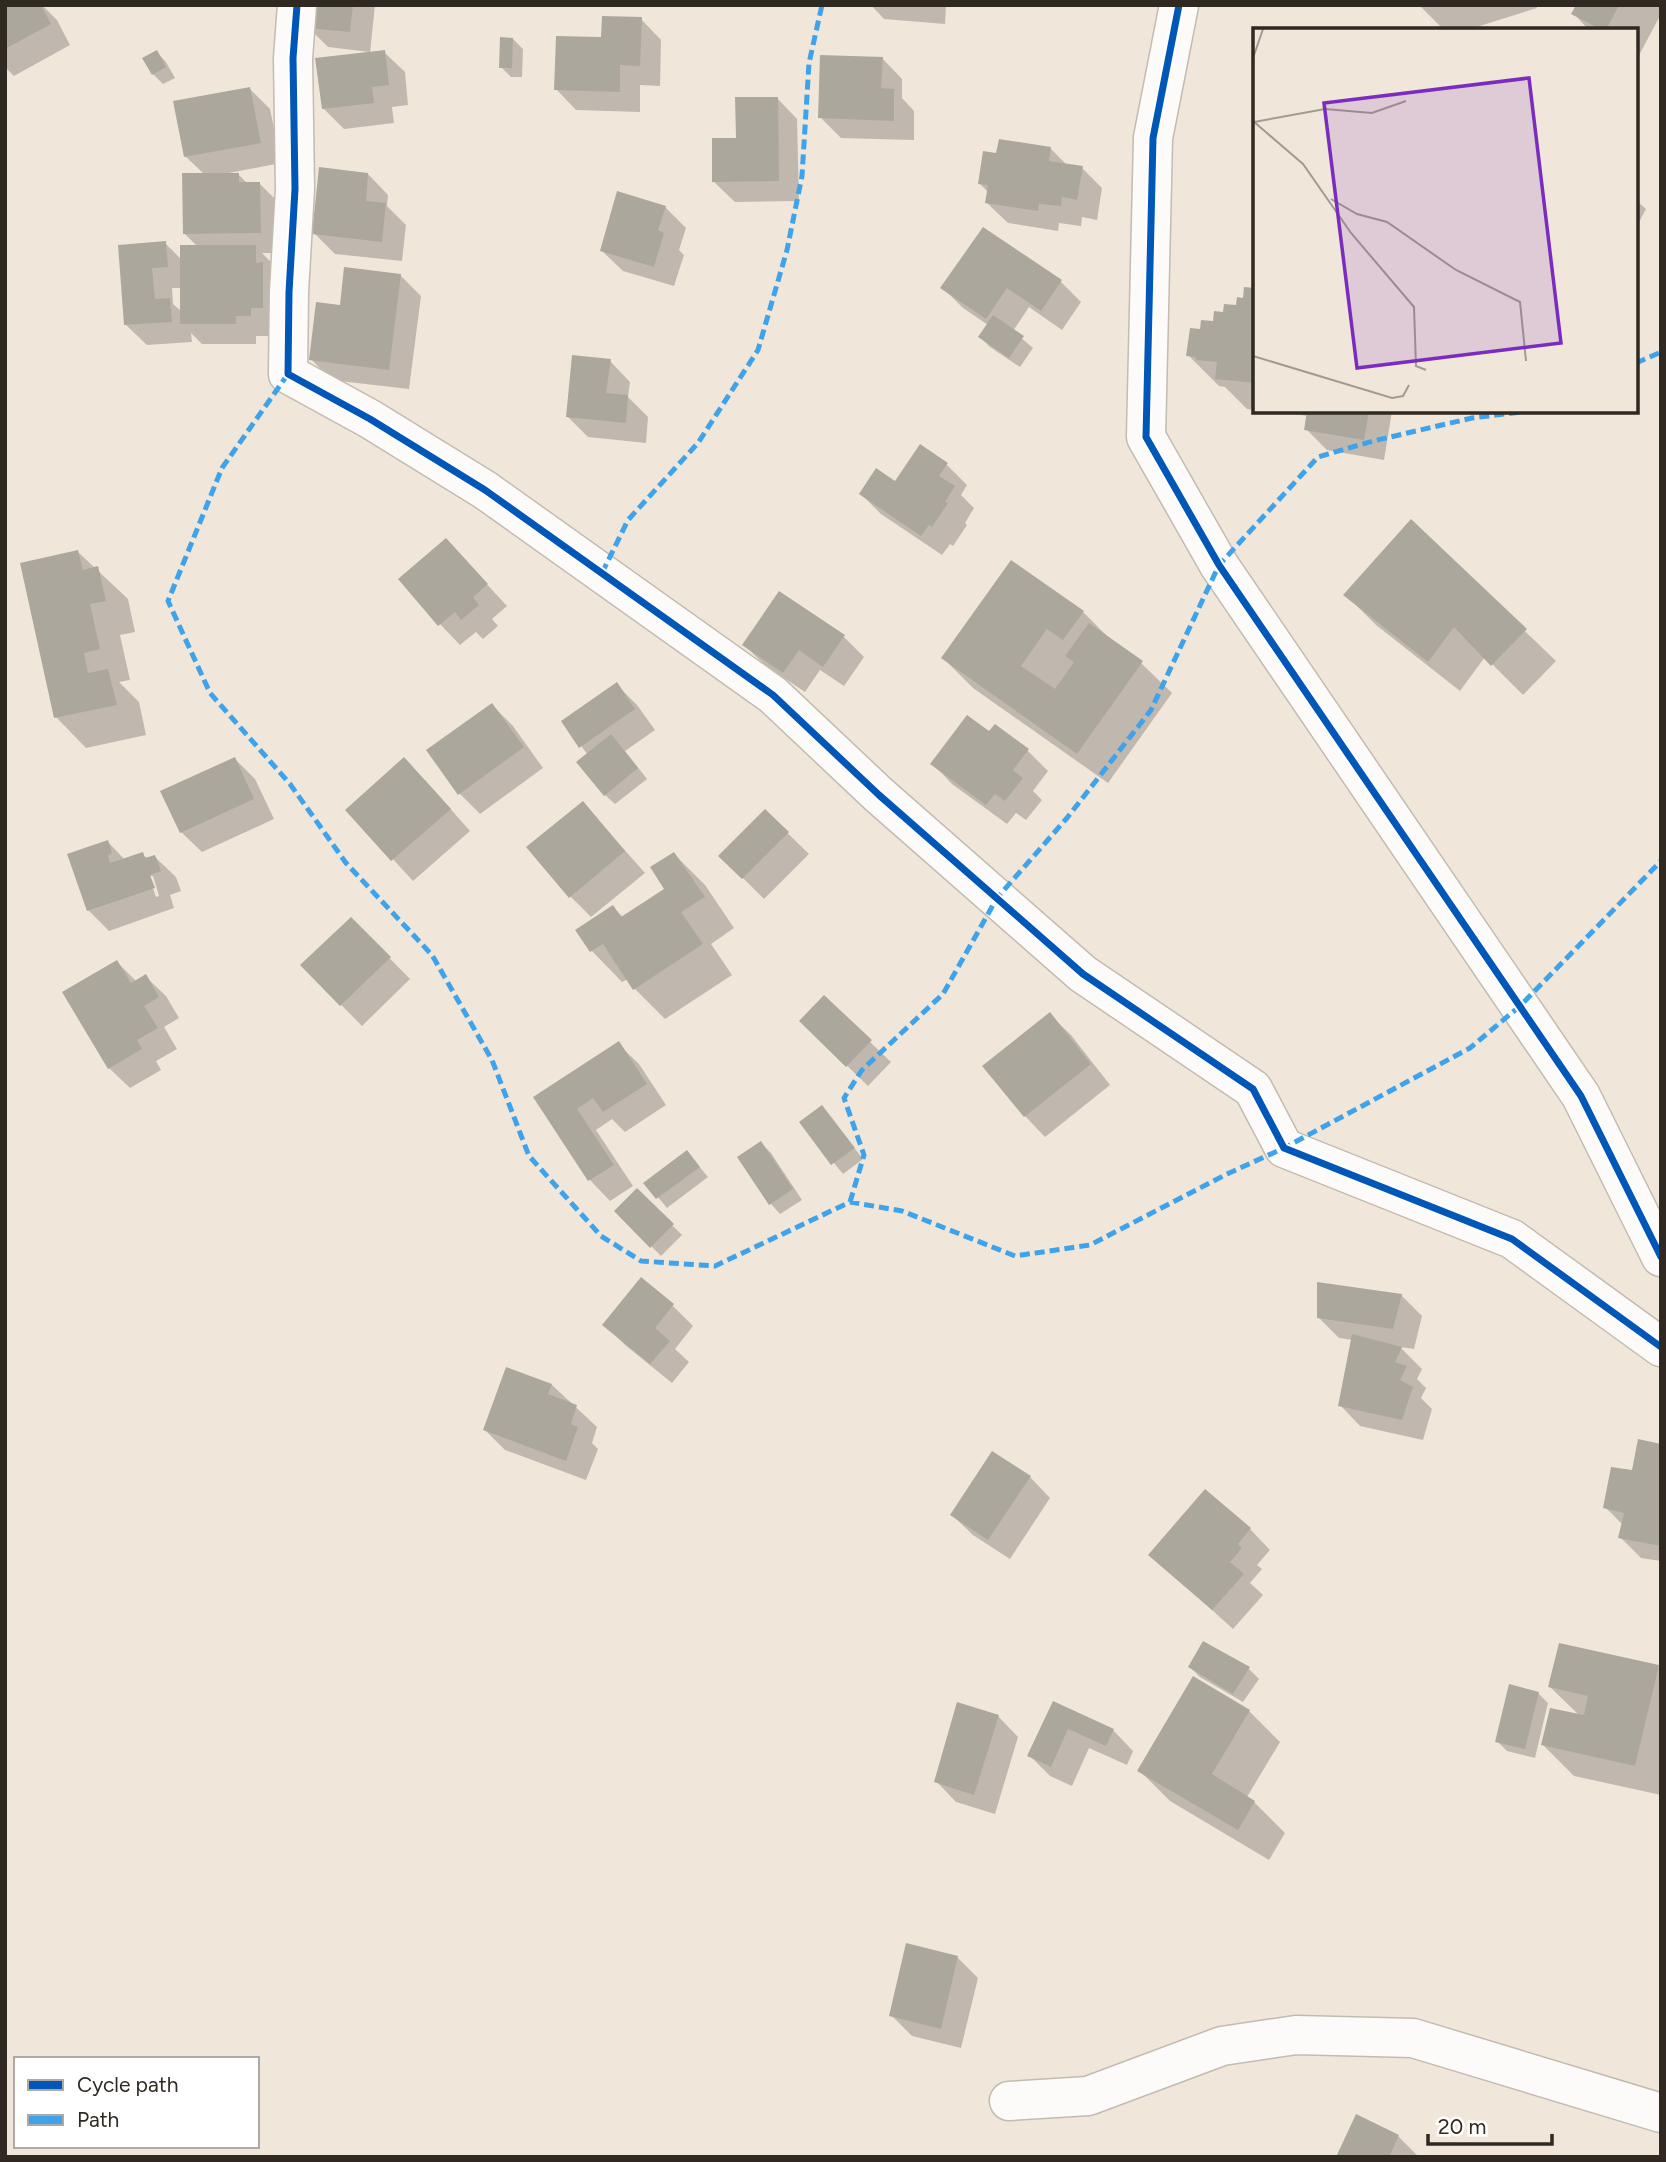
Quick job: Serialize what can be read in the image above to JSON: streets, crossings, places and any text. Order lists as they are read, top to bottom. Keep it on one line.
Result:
{"legend":["Cycle path","Path"],"scale_bar":"20 m"}
